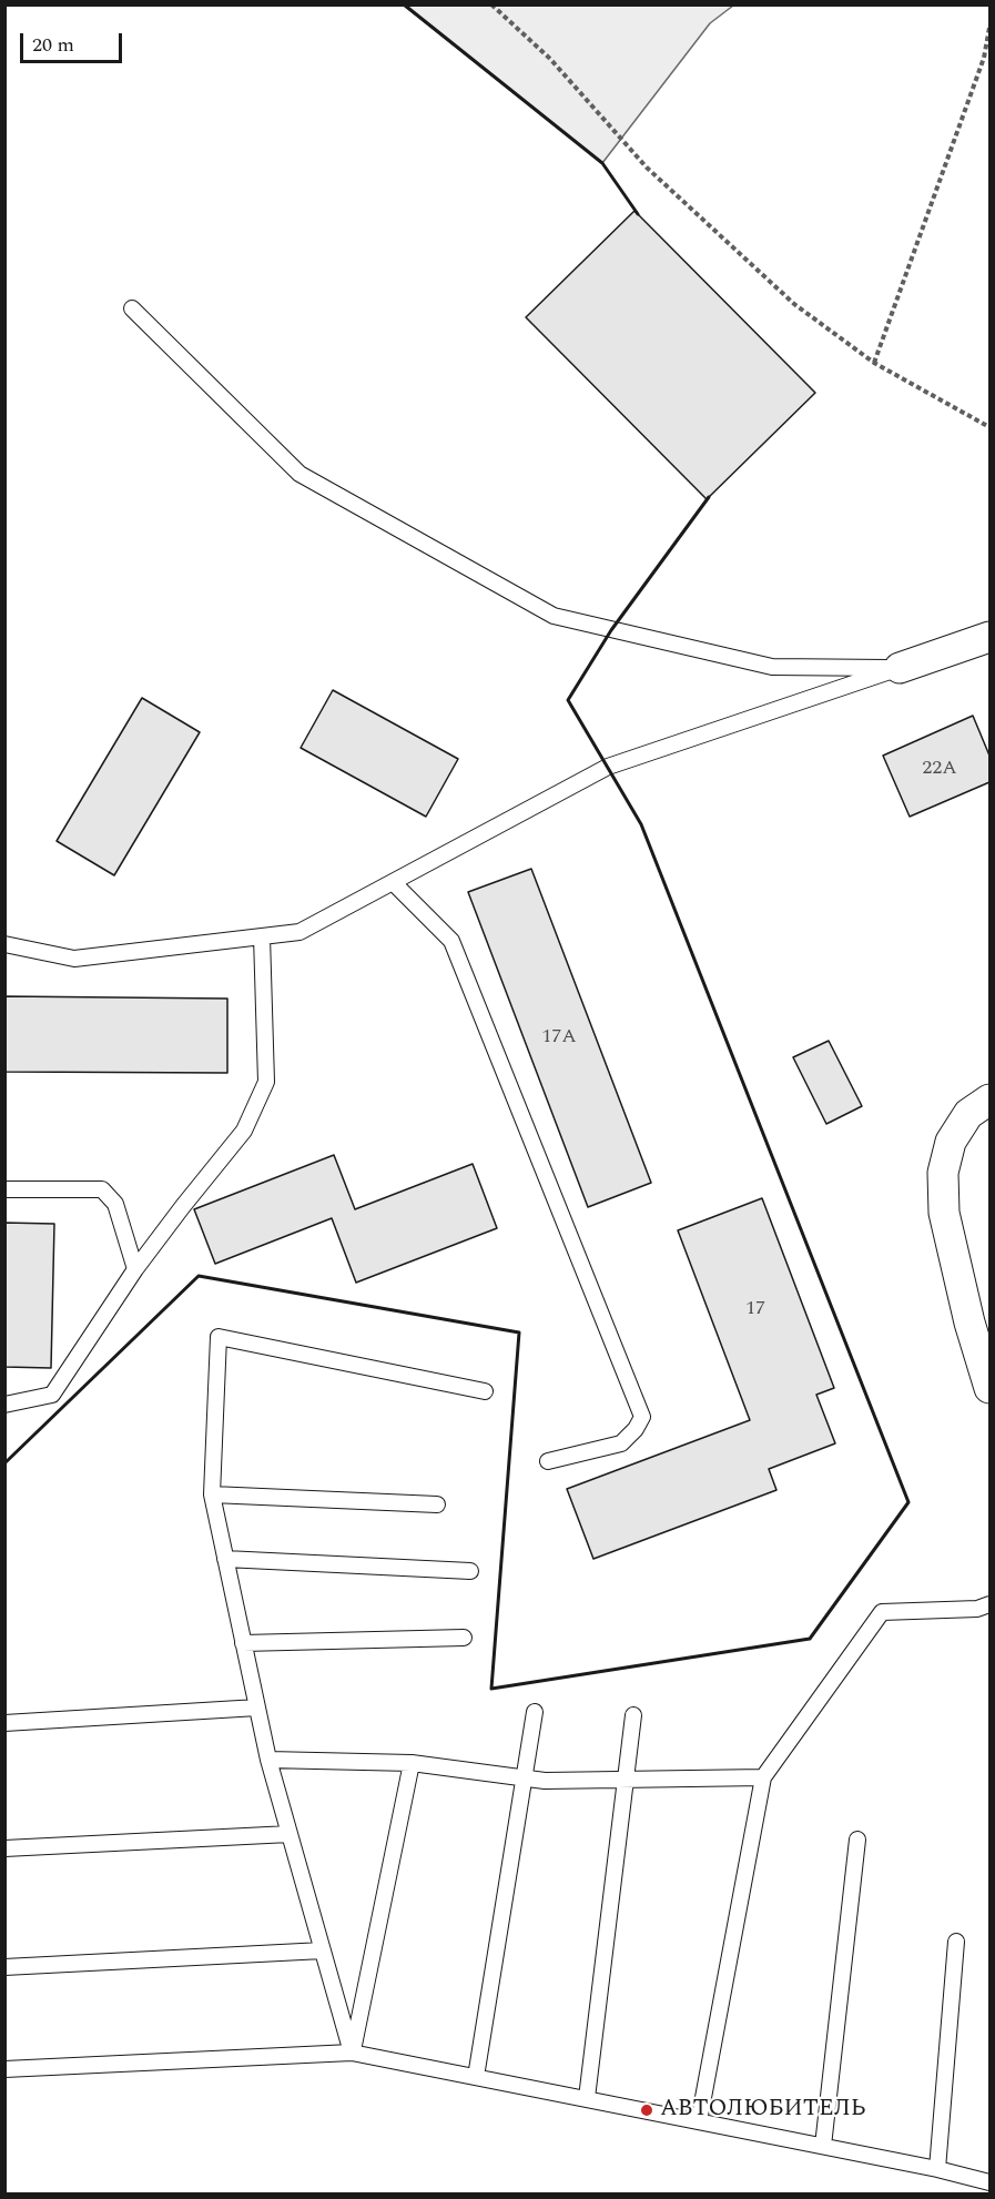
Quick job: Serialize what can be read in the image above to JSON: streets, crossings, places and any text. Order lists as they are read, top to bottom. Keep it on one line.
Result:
{"places":["АВТОЛЮБИТЕЛЬ"],"house_numbers":["22А","17А","17"],"scale_bar":"20 m"}
